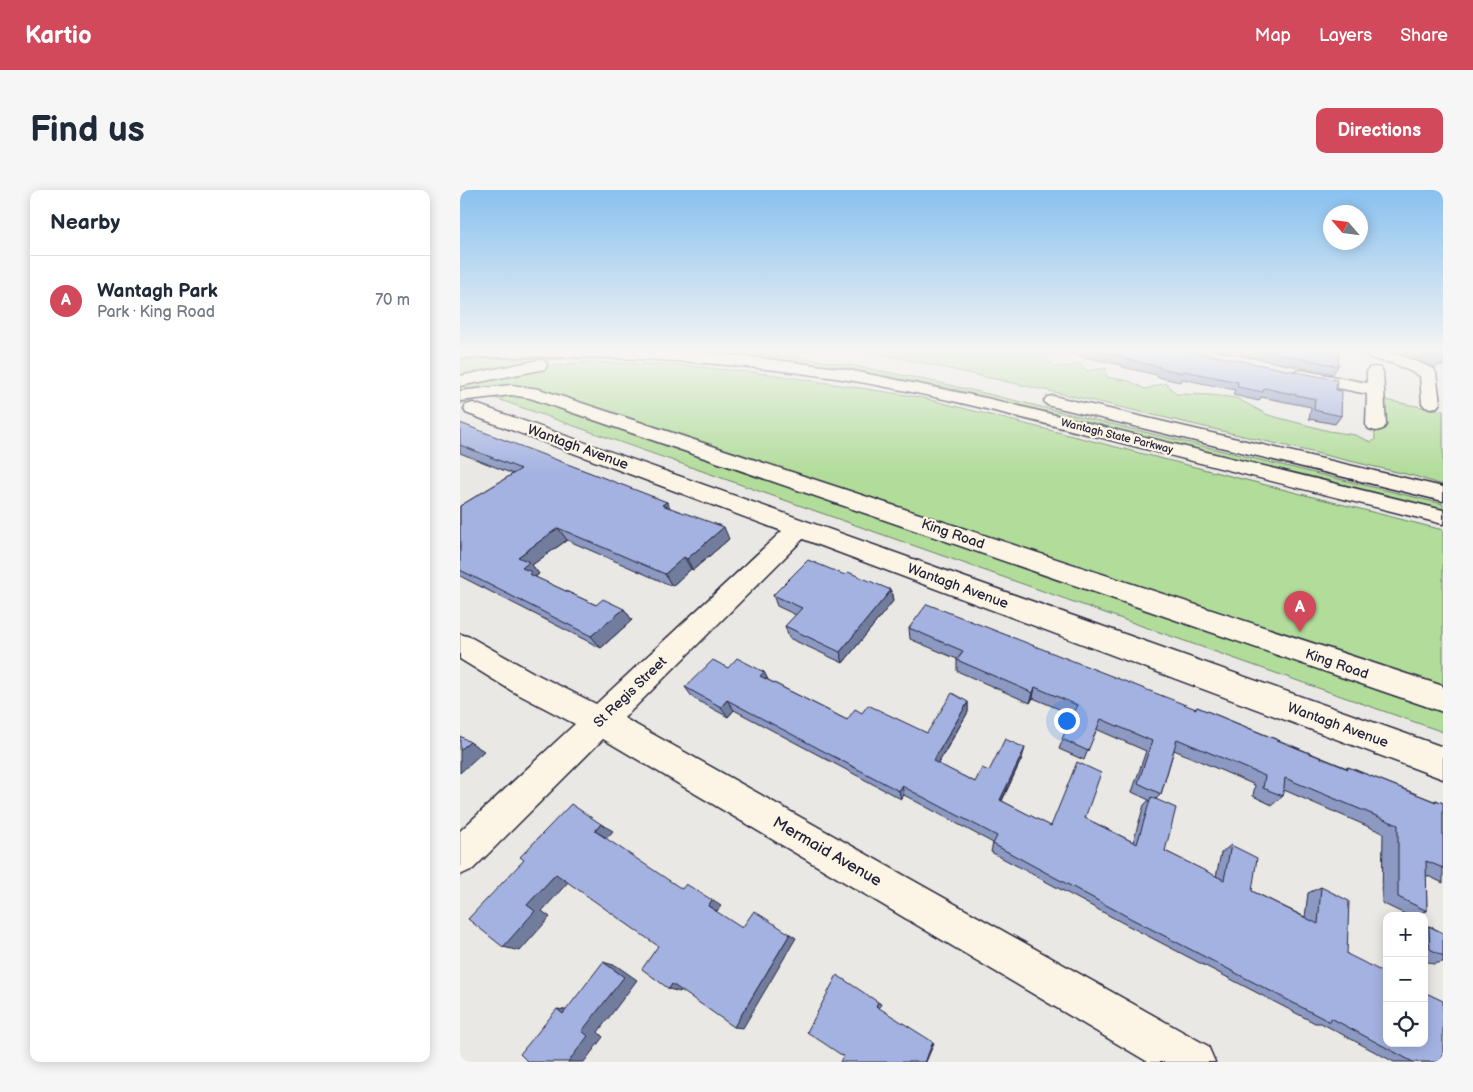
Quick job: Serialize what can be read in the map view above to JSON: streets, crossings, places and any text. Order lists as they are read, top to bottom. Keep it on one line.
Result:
{"streets":{"main road":["Wantagh State Parkway","Wantagh Avenue","King Road","St Regis Street","Mermaid Avenue"]},"crossings":[["Wantagh Avenue","King Road"],["Wantagh Avenue","St Regis Street"],["St Regis Street","Mermaid Avenue"]],"north":"top left","page":{"header":"Kartio","nav":["Map","Layers","Share"],"buttons":"Directions","title":"Find us","heading":"Nearby","list":[{"mark":"A","name":"Wantagh Park","note":"Park · King Road","value":"70 m"}],"pins":"A","map_buttons":["+","−"]}}
